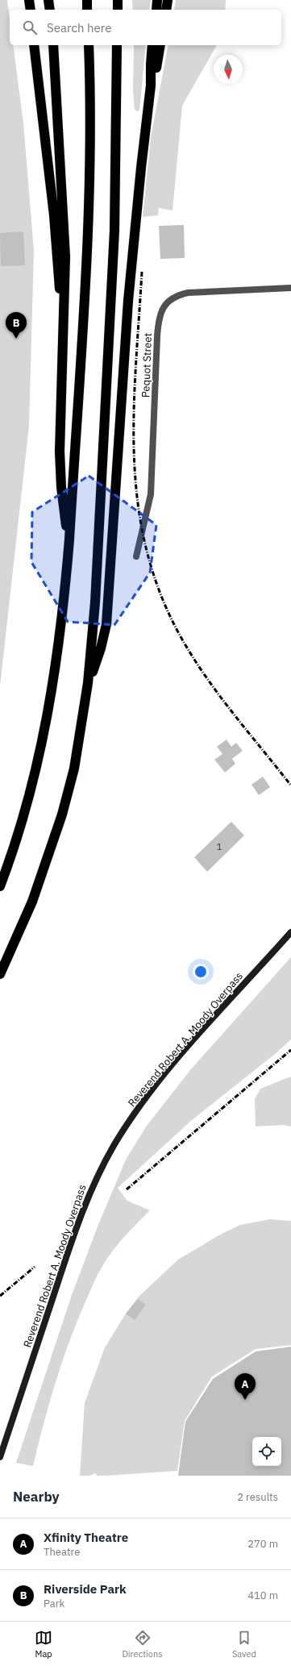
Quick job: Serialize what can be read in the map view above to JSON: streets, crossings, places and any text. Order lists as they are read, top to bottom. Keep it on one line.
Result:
{"streets":{"main road":["Reverend Robert A. Moody Overpass"],"street":["Pequot Street"]},"house_numbers":["1"],"north":"bottom","page":{"search":"Search here","pins":["B","A"],"heading":["Nearby","2 results"],"list":[{"mark":"A","name":"Xfinity Theatre","note":"Theatre","value":"270 m"},{"mark":"B","name":"Riverside Park","note":"Park","value":"410 m"}],"nav":["Map","Directions","Saved"]}}
